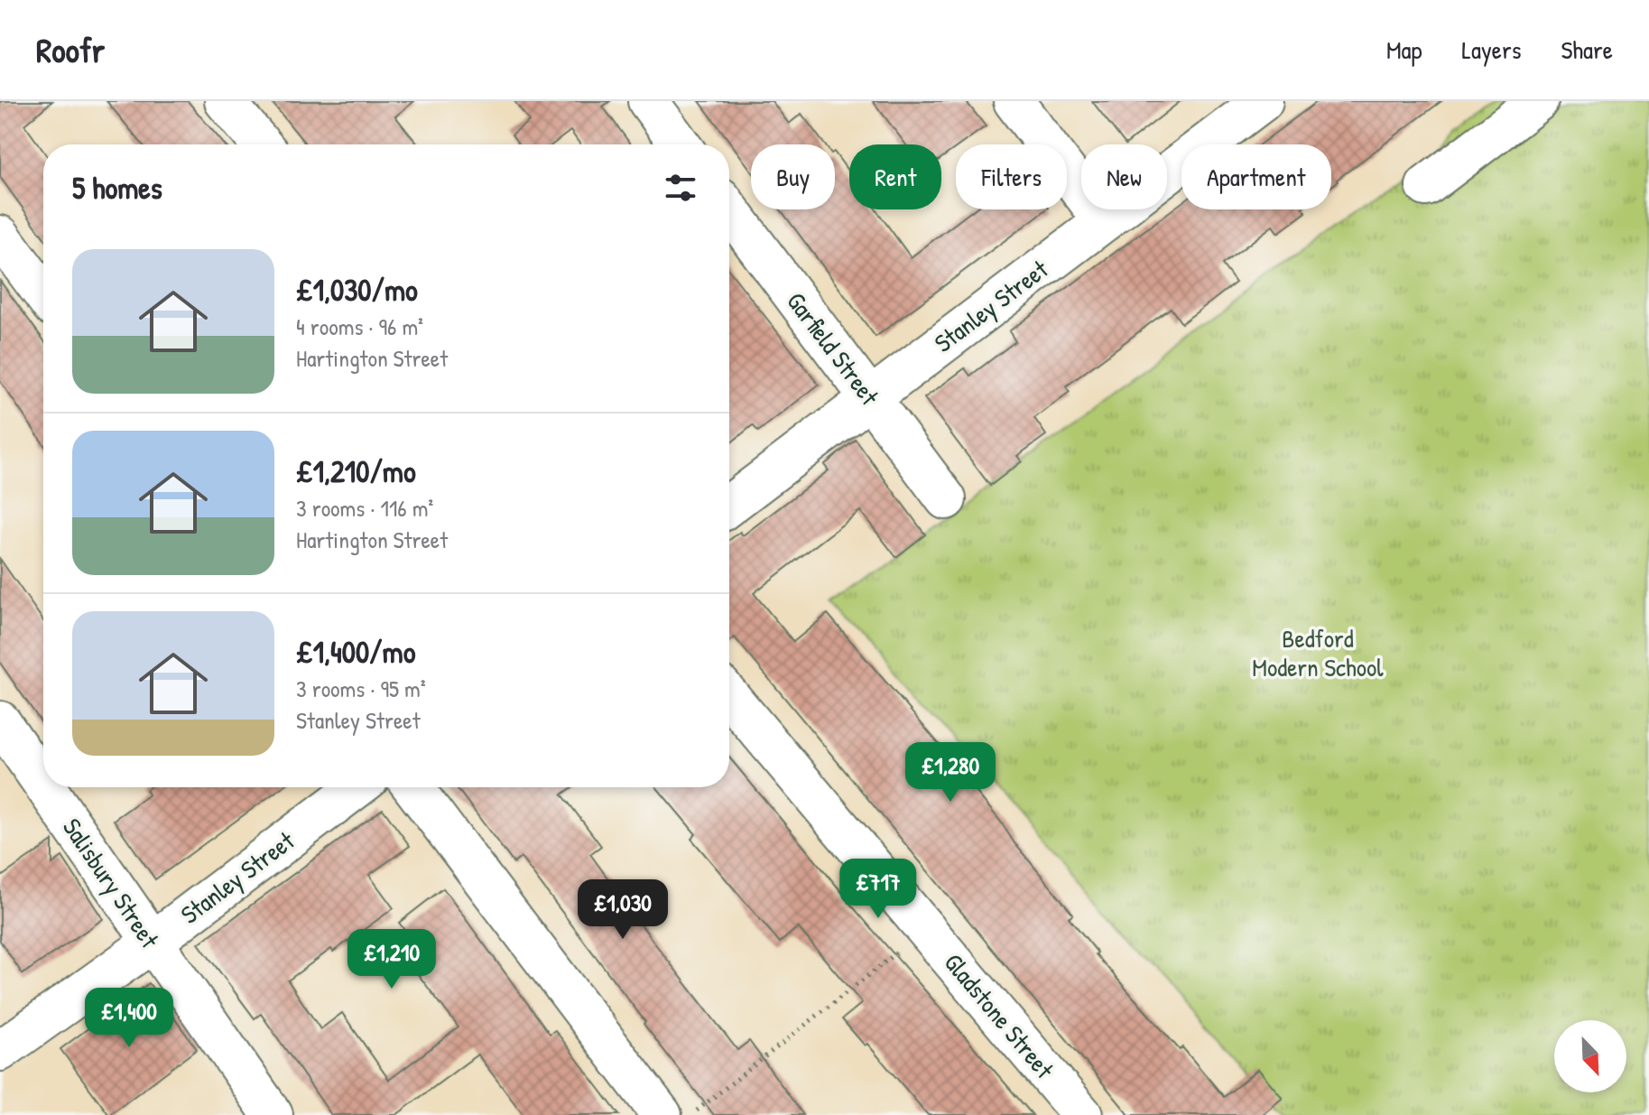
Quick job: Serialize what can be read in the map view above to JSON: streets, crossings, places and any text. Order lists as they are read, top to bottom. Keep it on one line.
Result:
{"streets":{"street":["Stanley Street","Garfield Street","Salisbury Street","Gladstone Street"]},"crossings":[["Stanley Street","Garfield Street"],["Stanley Street","Salisbury Street"]],"parks":["Bedford Modern School"],"north":"bottom right","page":{"header":"Roofr","nav":["Map","Layers","Share"],"chip":["Buy","Rent","Filters","New","Apartment"],"heading":"5 homes","list":[{"name":"£1,030/mo","note":"4 rooms · 96 m² · Hartington Street"},{"name":"£1,210/mo","note":"3 rooms · 116 m² · Hartington Street"},{"name":"£1,400/mo","note":"3 rooms · 95 m² · Stanley Street"}],"price":["£1,280","£717","£1,030","£1,210","£1,400"]}}
